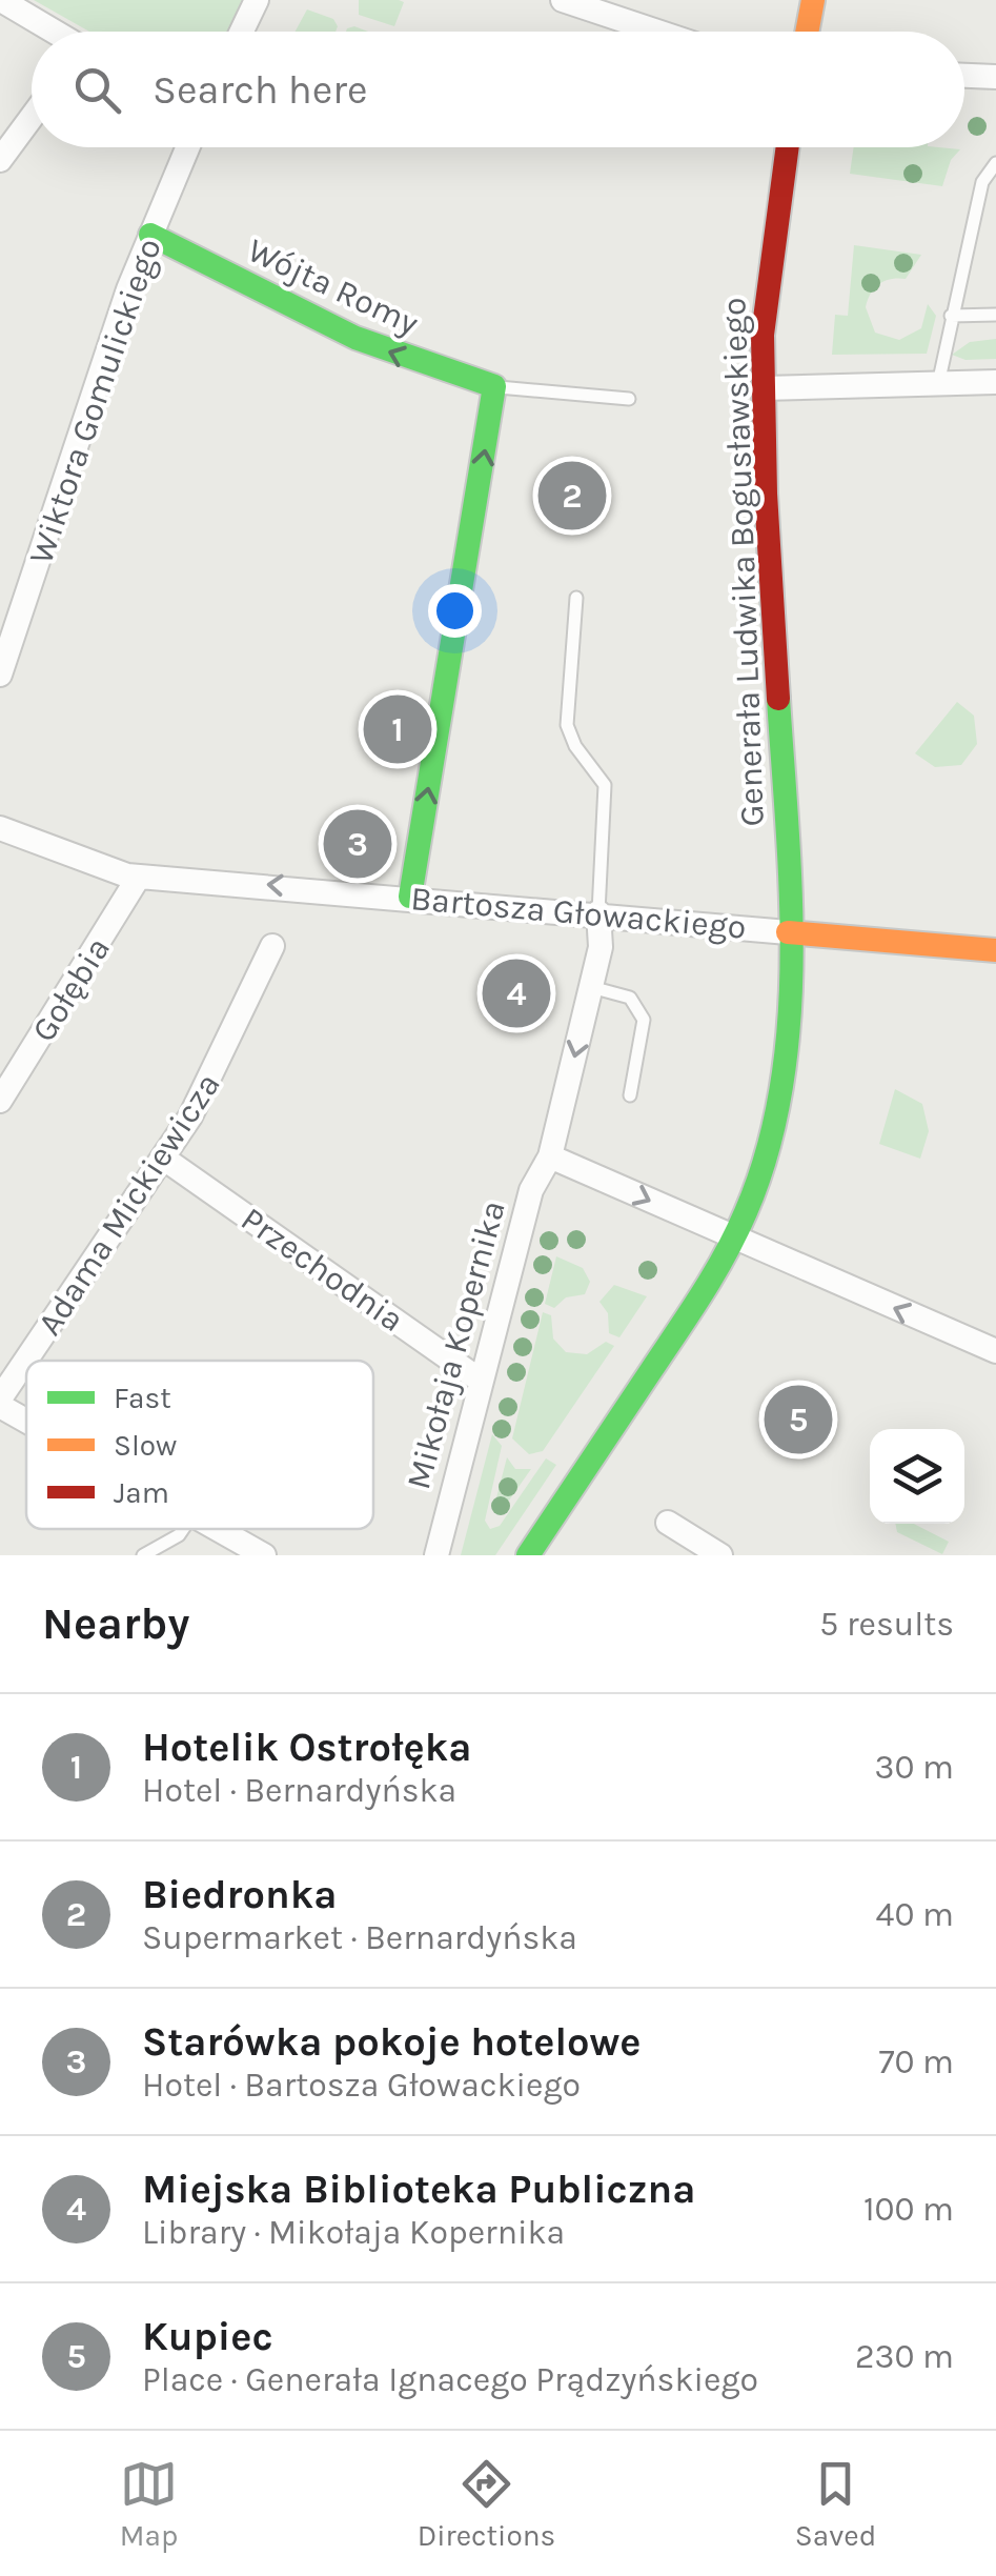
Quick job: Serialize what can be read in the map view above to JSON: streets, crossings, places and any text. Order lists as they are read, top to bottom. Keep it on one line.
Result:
{"streets":{"street":["Wójta Romy","Wiktora Gomulickiego","Generała Ludwika Bogusławskiego","Bartosza Głowackiego","Gołębia","Adama Mickiewicza","Przechodnia","Mikołaja Kopernika"]},"crossings":[["Wójta Romy","Wiktora Gomulickiego"],["Generała Ludwika Bogusławskiego","Bartosza Głowackiego"],["Bartosza Głowackiego","Gołębia"],["Bartosza Głowackiego","Mikołaja Kopernika"],["Adama Mickiewicza","Przechodnia"],["Przechodnia","Mikołaja Kopernika"]],"one_way":["Wójta Romy"],"legend":["Fast","Slow","Jam"],"page":{"search":"Search here","pins":["2","1","3","4","5"],"heading":["Nearby","5 results"],"list":[{"mark":"1","name":"Hotelik Ostrołęka","note":"Hotel · Bernardyńska","value":"30 m"},{"mark":"2","name":"Biedronka","note":"Supermarket · Bernardyńska","value":"40 m"},{"mark":"3","name":"Starówka pokoje hotelowe","note":"Hotel · Bartosza Głowackiego","value":"70 m"},{"mark":"4","name":"Miejska Biblioteka Publiczna","note":"Library · Mikołaja Kopernika","value":"100 m"},{"mark":"5","name":"Kupiec","note":"Place · Generała Ignacego Prądzyńskiego","value":"230 m"}],"nav":["Map","Directions","Saved"]}}
